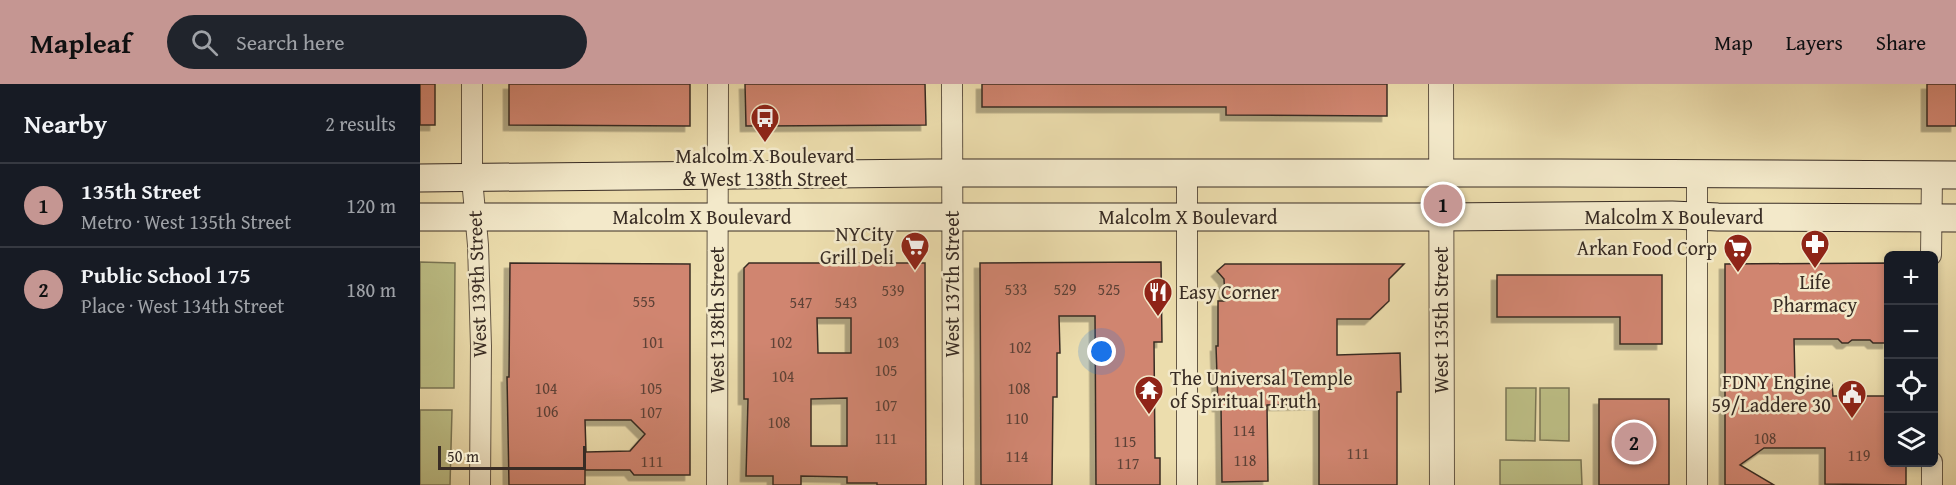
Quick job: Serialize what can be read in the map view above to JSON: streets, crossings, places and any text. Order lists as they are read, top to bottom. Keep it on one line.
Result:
{"streets":{"main road":["Malcolm X Boulevard"],"street":["West 139th Street","West 137th Street","West 138th Street","West 135th Street"]},"crossings":[["Malcolm X Boulevard","West 139th Street"],["Malcolm X Boulevard","West 137th Street"],["Malcolm X Boulevard","West 138th Street"],["Malcolm X Boulevard","West 135th Street"]],"places":{"bus stop":["Malcolm X Boulevard & West 138th Street"],"pharmacy":["Life Pharmacy"],"supermarket":["NYCity Grill Deli","Arkan Food Corp"],"restaurant":["Easy Corner"],"temple":["The Universal Temple of Spiritual Truth"],"public building":["FDNY Engine 59/Laddere 30"]},"house_numbers":["533","529","525","539","555","547","543","101","102","103","102","105","104","104","105","108","107","106","107","110","108","114","111","108","115","111","119","114","118","111","117"],"scale_bar":"50 m","page":{"header":"Mapleaf","search":"Search here","nav":["Map","Layers","Share"],"heading":["Nearby","2 results"],"list":[{"mark":"1","name":"135th Street","note":"Metro · West 135th Street","value":"120 m"},{"mark":"2","name":"Public School 175","note":"Place · West 134th Street","value":"180 m"}],"pins":["1","2"],"map_buttons":["+","−"],"scale":"50 m"}}
